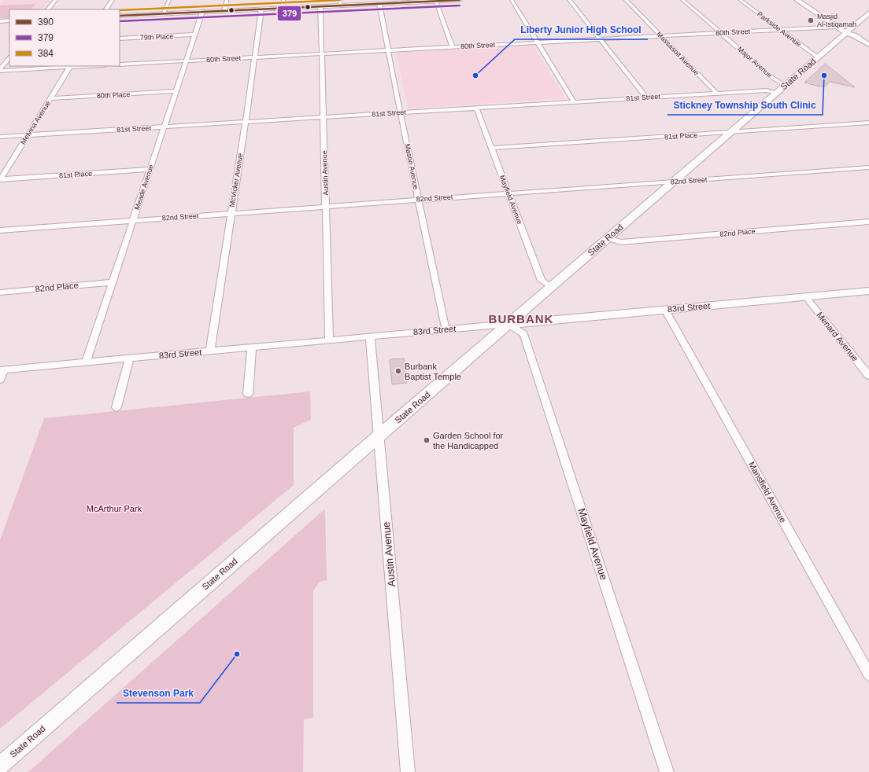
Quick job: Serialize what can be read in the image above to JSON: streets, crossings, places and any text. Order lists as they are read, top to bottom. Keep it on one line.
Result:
{"streets":{"street":["Parkside Avenue","80th Street","79th Place","Massasoit Avenue","Major Avenue","State Road","80th Place","81st Street","Melvina Avenue","81st Place","Mason Avenue","Austin Avenue","McVicker Avenue","82nd Street","Meade Avenue","Mayfield Avenue","82nd Place","83rd Street","Menard Avenue","Mansfield Avenue"]},"crossings":[["Parkside Avenue","80th Street"],["Parkside Avenue","State Road"],["80th Street","Massasoit Avenue"],["80th Street","Major Avenue"],["80th Street","Mason Avenue"],["80th Street","Austin Avenue"],["80th Street","McVicker Avenue"],["80th Street","Meade Avenue"],["79th Place","Meade Avenue"],["Massasoit Avenue","81st Street"],["Major Avenue","State Road"],["State Road","81st Street"],["State Road","81st Place"],["State Road","Austin Avenue"],["State Road","82nd Street"],["State Road","Mayfield Avenue"],["State Road","82nd Place"],["State Road","83rd Street"],["80th Place","Melvina Avenue"],["80th Place","Meade Avenue"],["81st Street","Melvina Avenue"],["81st Street","Mason Avenue"],["81st Street","Austin Avenue"],["81st Street","McVicker Avenue"],["81st Street","Meade Avenue"],["81st Street","Mayfield Avenue"],["Melvina Avenue","81st Place"],["81st Place","Meade Avenue"],["81st Place","Mayfield Avenue"],["Mason Avenue","82nd Street"],["Mason Avenue","83rd Street"],["Austin Avenue","82nd Street"],["Austin Avenue","83rd Street"],["McVicker Avenue","82nd Street"],["McVicker Avenue","83rd Street"],["82nd Street","Meade Avenue"],["82nd Street","Mayfield Avenue"],["Meade Avenue","82nd Place"],["Meade Avenue","83rd Street"],["Mayfield Avenue","83rd Street"],["83rd Street","Menard Avenue"],["83rd Street","Mansfield Avenue"]],"districts":["BURBANK"],"parks":["McArthur Park"],"places":["Masjid Al-Istiqamah","Liberty Junior High School","Stickney Township South Clinic","Burbank Baptist Temple","Garden School for the Handicapped","Stevenson Park"],"lines":["transit line 390","transit line 384","transit line 379"],"legend":["390","379","384"]}
